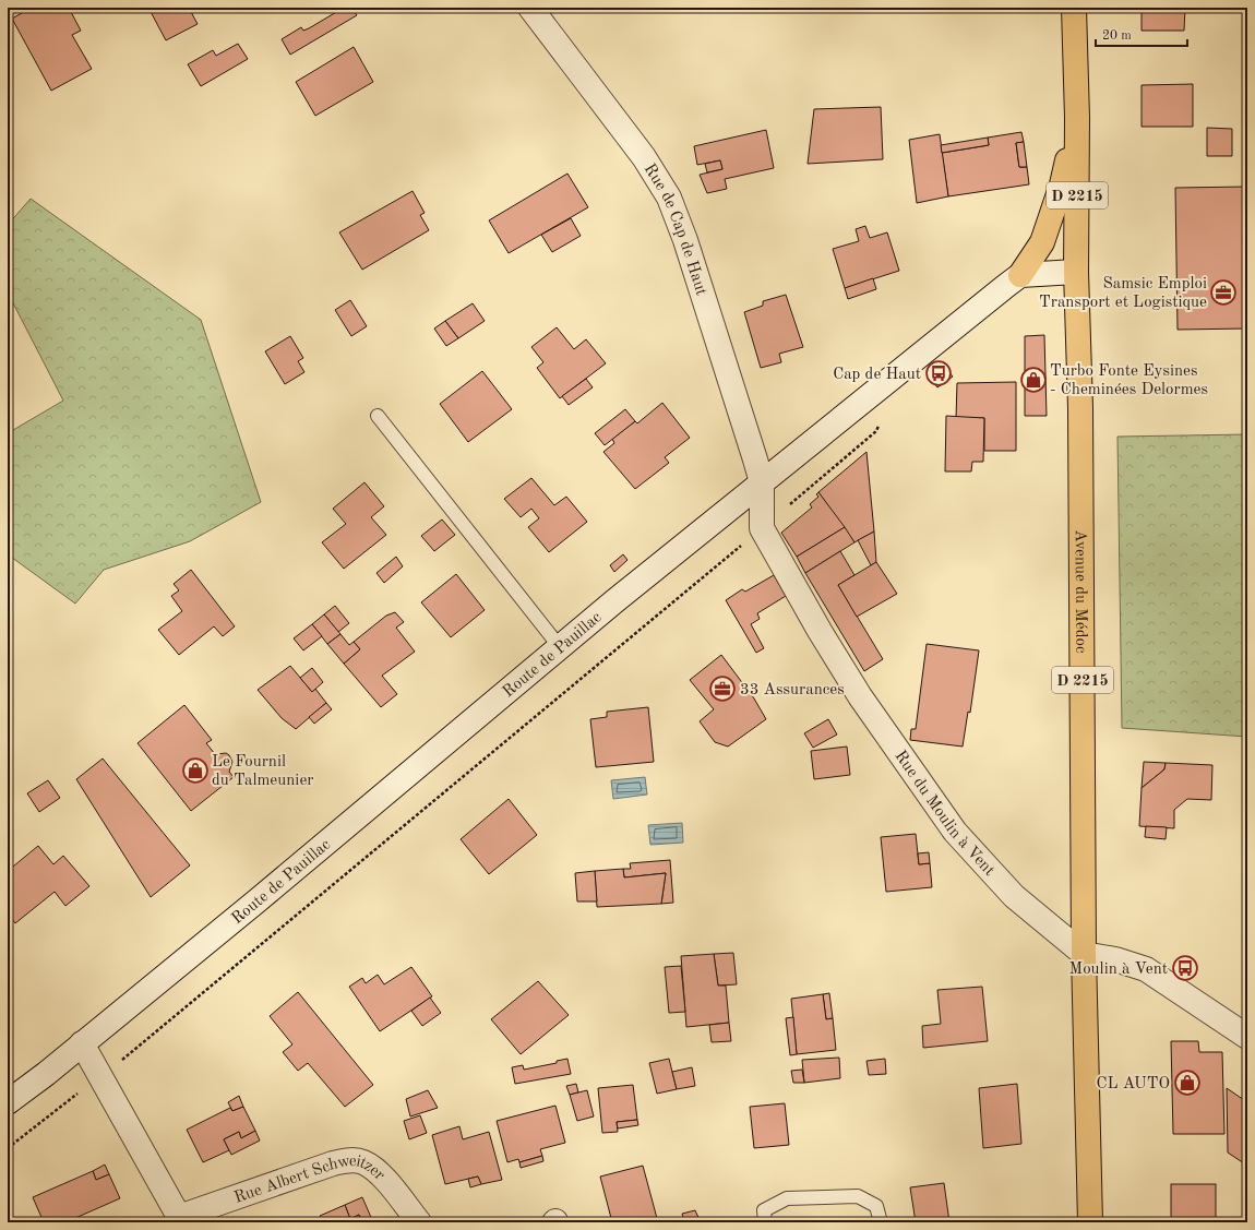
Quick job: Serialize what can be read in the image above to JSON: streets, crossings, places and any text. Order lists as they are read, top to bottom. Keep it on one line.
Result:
{"streets":{"main road":["D 2215","Avenue du Médoc"],"street":["Rue de Cap de Haut","Route de Pauillac","Rue du Moulin à Vent","Rue Albert Schweitzer"]},"crossings":[["Rue de Cap de Haut","Route de Pauillac"],["Rue de Cap de Haut","Rue du Moulin à Vent"],["Avenue du Médoc","Route de Pauillac"],["Avenue du Médoc","Rue du Moulin à Vent"],["Route de Pauillac","Rue du Moulin à Vent"]],"places":{"office":["Samsic Emploi Transport et Logistique","33 Assurances"],"bus stop":["Cap de Haut","Moulin à Vent"],"shop":["Turbo Fonte Eysines - Cheminées Delormes","Le Fournil du Talmeunier","CL AUTO"]},"scale_bar":"20 m"}
